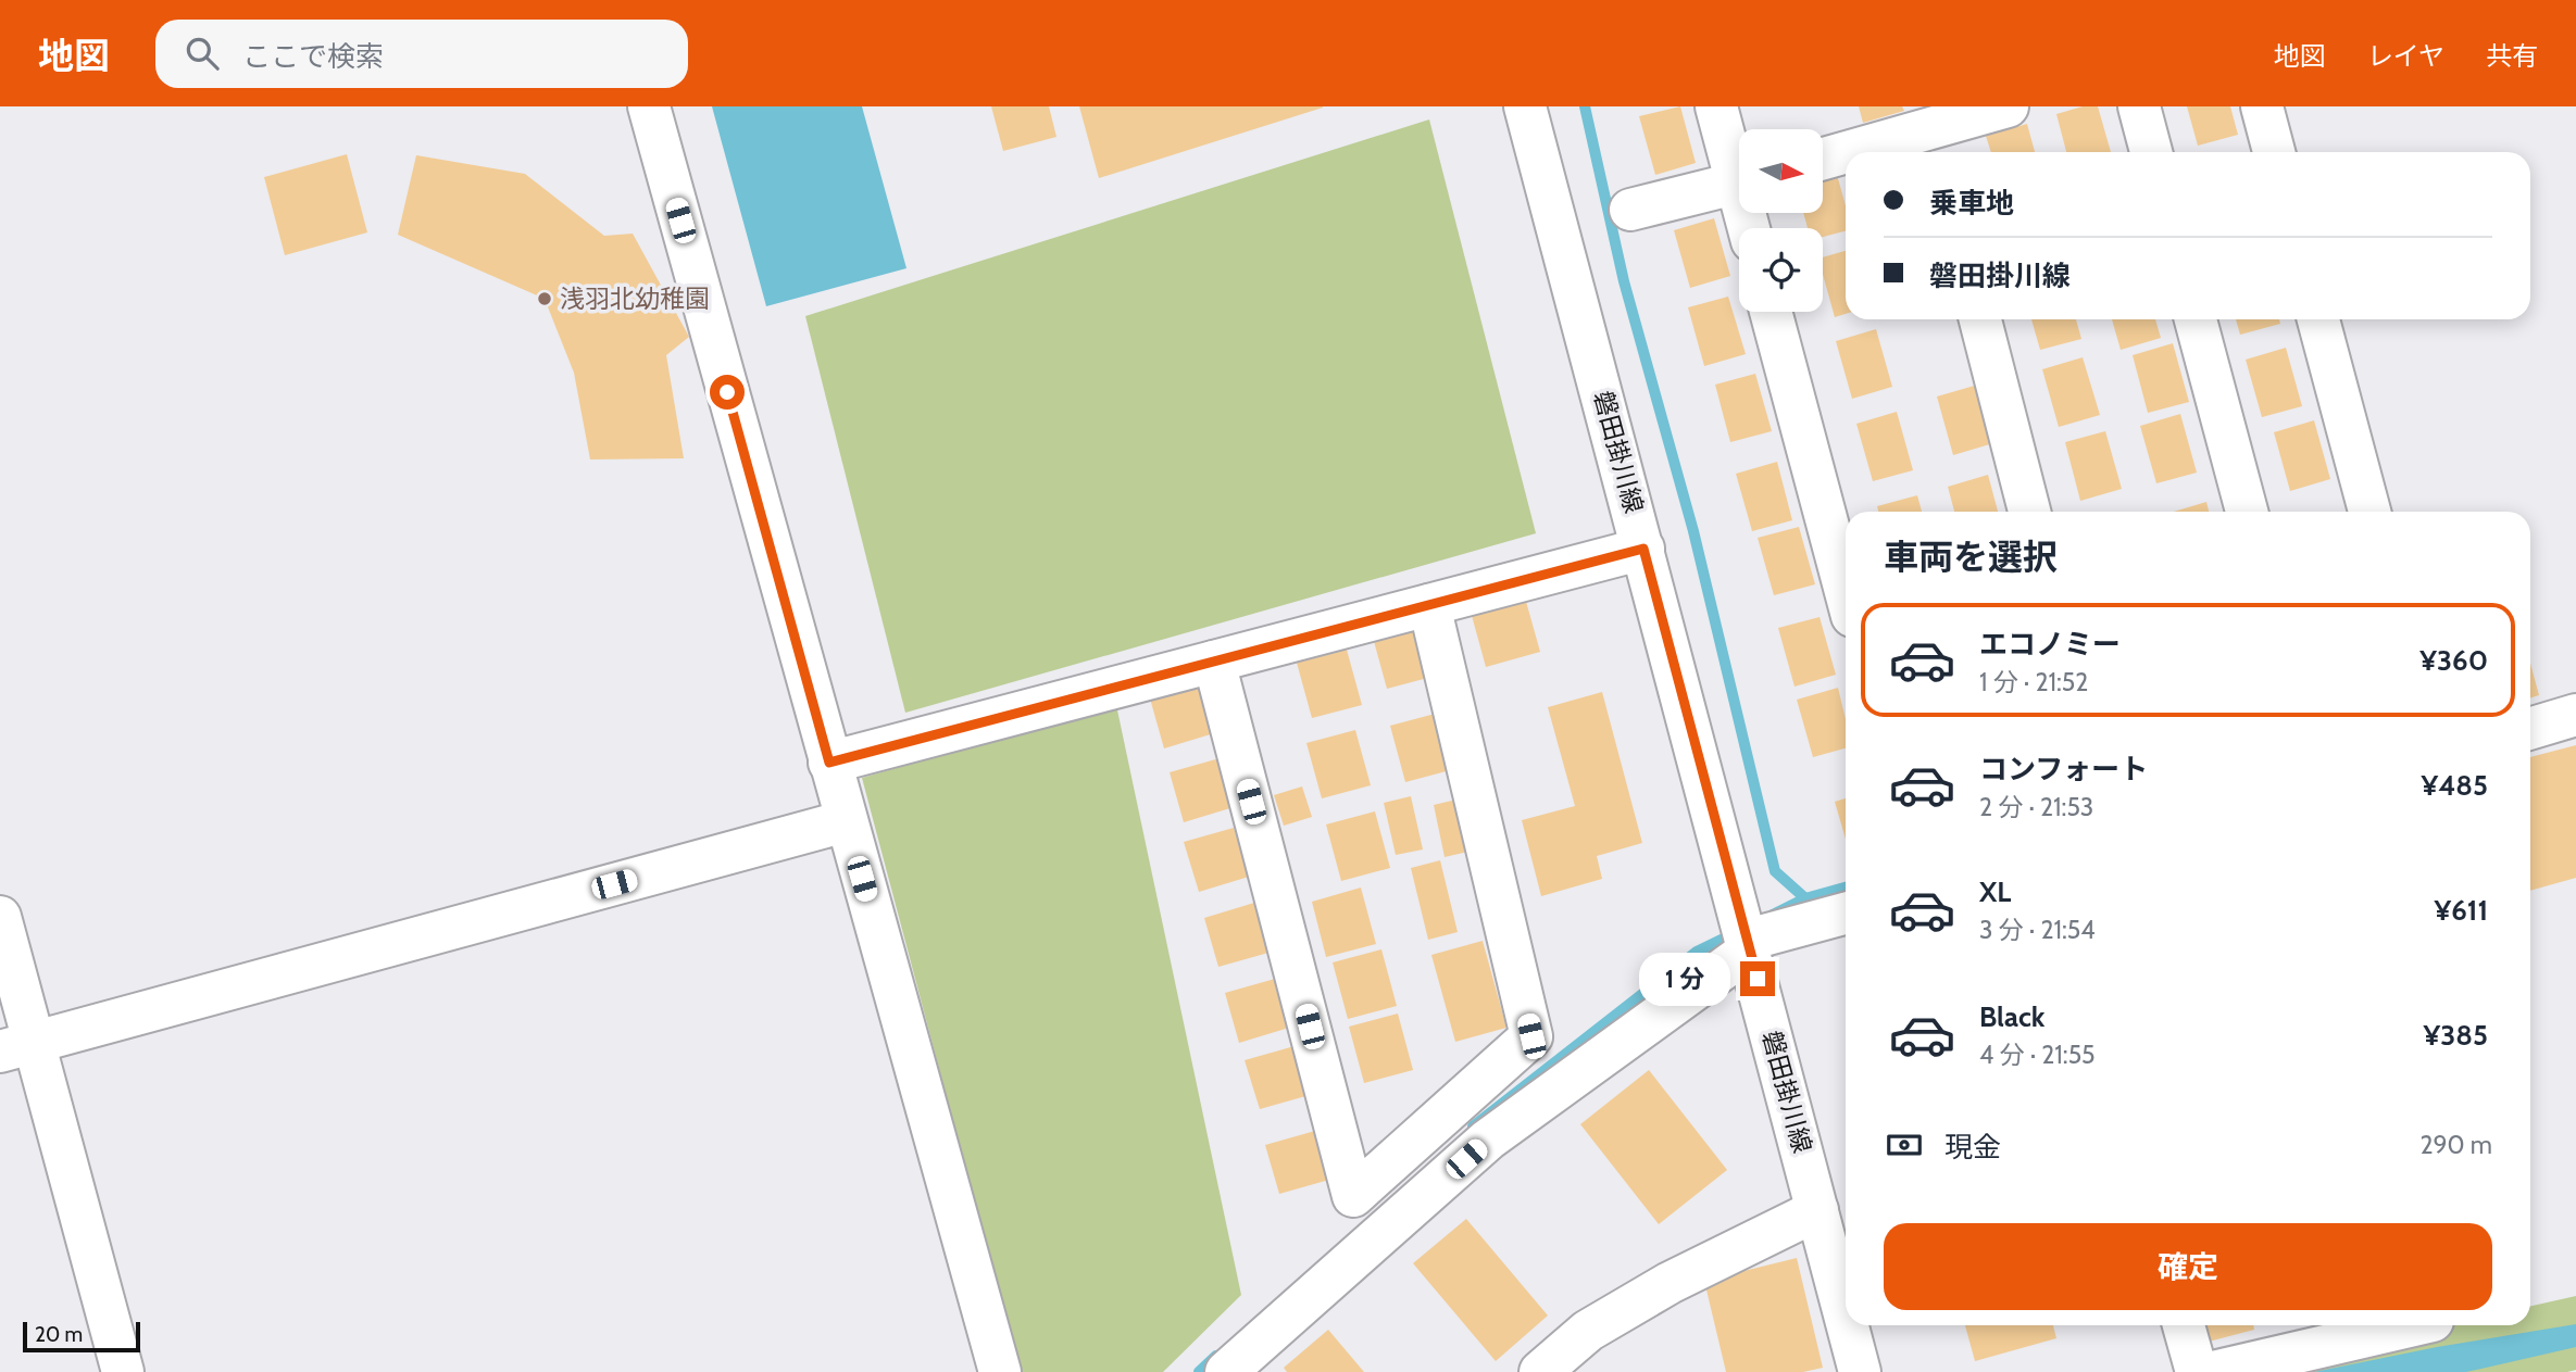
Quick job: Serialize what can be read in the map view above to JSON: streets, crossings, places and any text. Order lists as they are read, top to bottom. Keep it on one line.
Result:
{"streets":{"street":["磐田掛川線"]},"places":["浅羽北幼稚園"],"scale_bar":"20 m","north":"right","page":{"header":"地図","search":"ここで検索","nav":["地図","レイヤ","共有"],"banner":["乗車地","磐田掛川線"],"heading":"車両を選択","list":[{"name":"エコノミー","note":"1 分 · 21:52","value":"¥360"},{"name":"コンフォート","note":"2 分 · 21:53","value":"¥485"},{"name":"XL","note":"3 分 · 21:54","value":"¥611"},{"name":"Black","note":"4 分 · 21:55","value":"¥385"}],"bubble":"1 分","pay":["現金","290 m"],"buttons":"確定","scale":"20 m"}}
